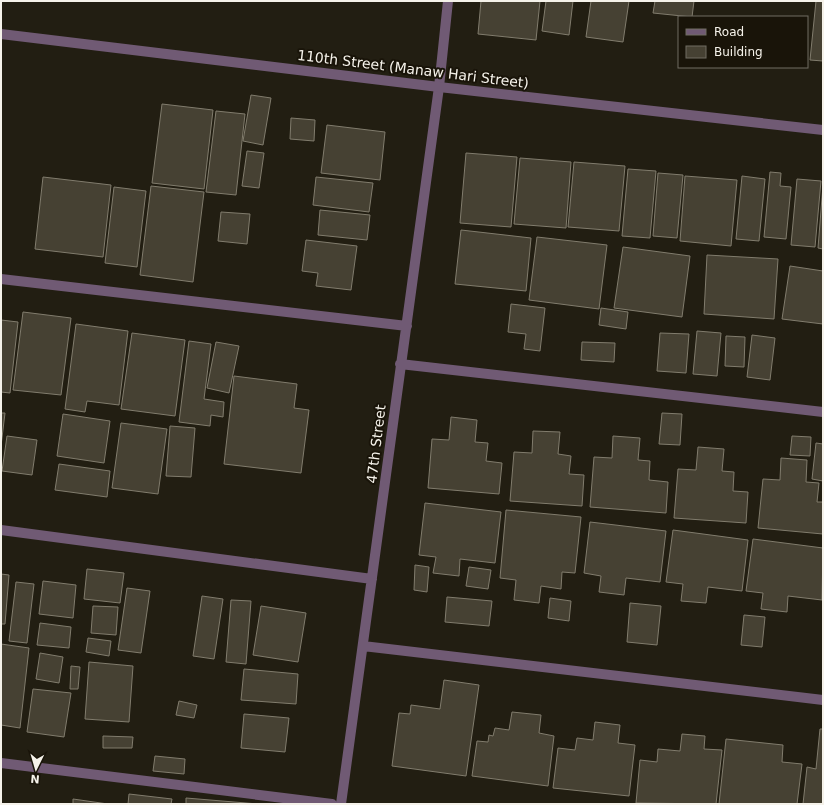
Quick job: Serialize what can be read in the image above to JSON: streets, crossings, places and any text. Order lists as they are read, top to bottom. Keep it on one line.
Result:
{"streets":{"street":["110th Street (Manaw Hari Street)","47th Street"]},"crossings":[["110th Street (Manaw Hari Street)","47th Street"]],"legend":["Road","Building"],"north":"bottom"}
